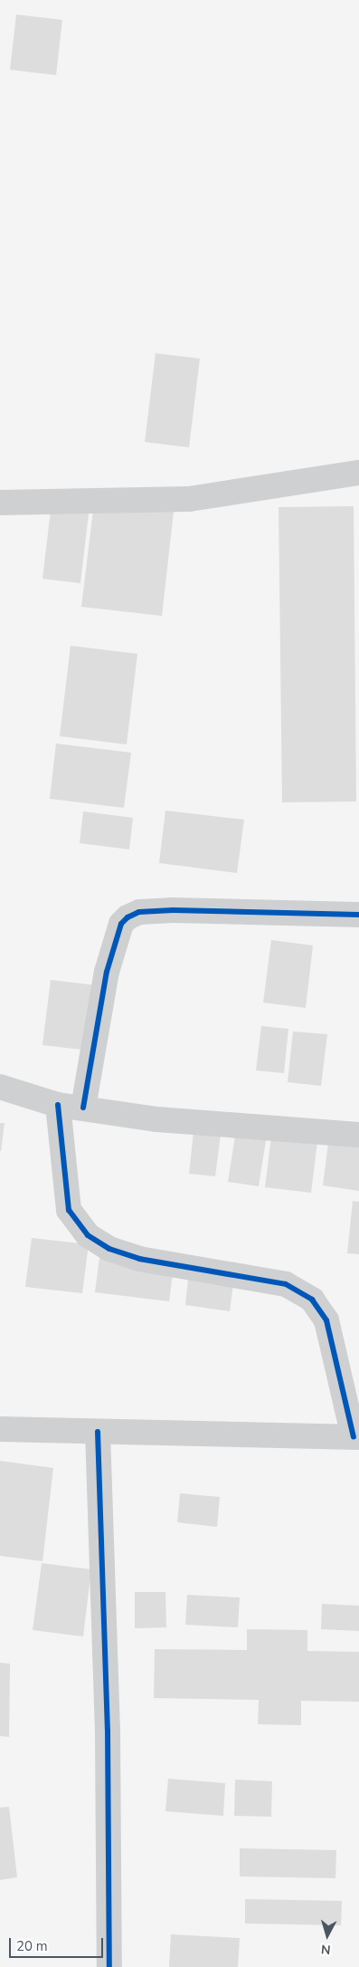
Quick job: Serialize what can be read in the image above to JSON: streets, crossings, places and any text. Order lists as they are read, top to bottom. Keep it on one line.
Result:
{"scale_bar":"20 m","north":"bottom"}
